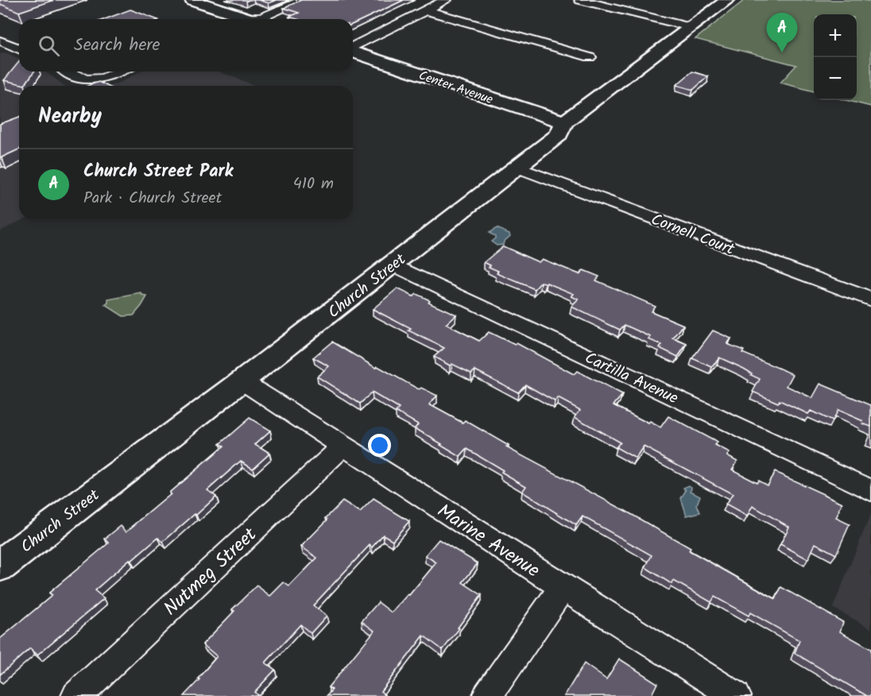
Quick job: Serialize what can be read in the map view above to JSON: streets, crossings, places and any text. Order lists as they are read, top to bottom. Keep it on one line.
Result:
{"streets":{"street":["Center Avenue","Cornell Court","Church Street","Cartilla Avenue","Marine Avenue","Nutmeg Street"]},"crossings":[["Center Avenue","Church Street"],["Cornell Court","Church Street"],["Church Street","Cartilla Avenue"],["Church Street","Marine Avenue"],["Marine Avenue","Nutmeg Street"]],"page":{"pins":"A","map_buttons":["+","−"],"search":"Search here","heading":"Nearby","list":[{"mark":"A","name":"Church Street Park","note":"Park · Church Street","value":"410 m"}]}}
